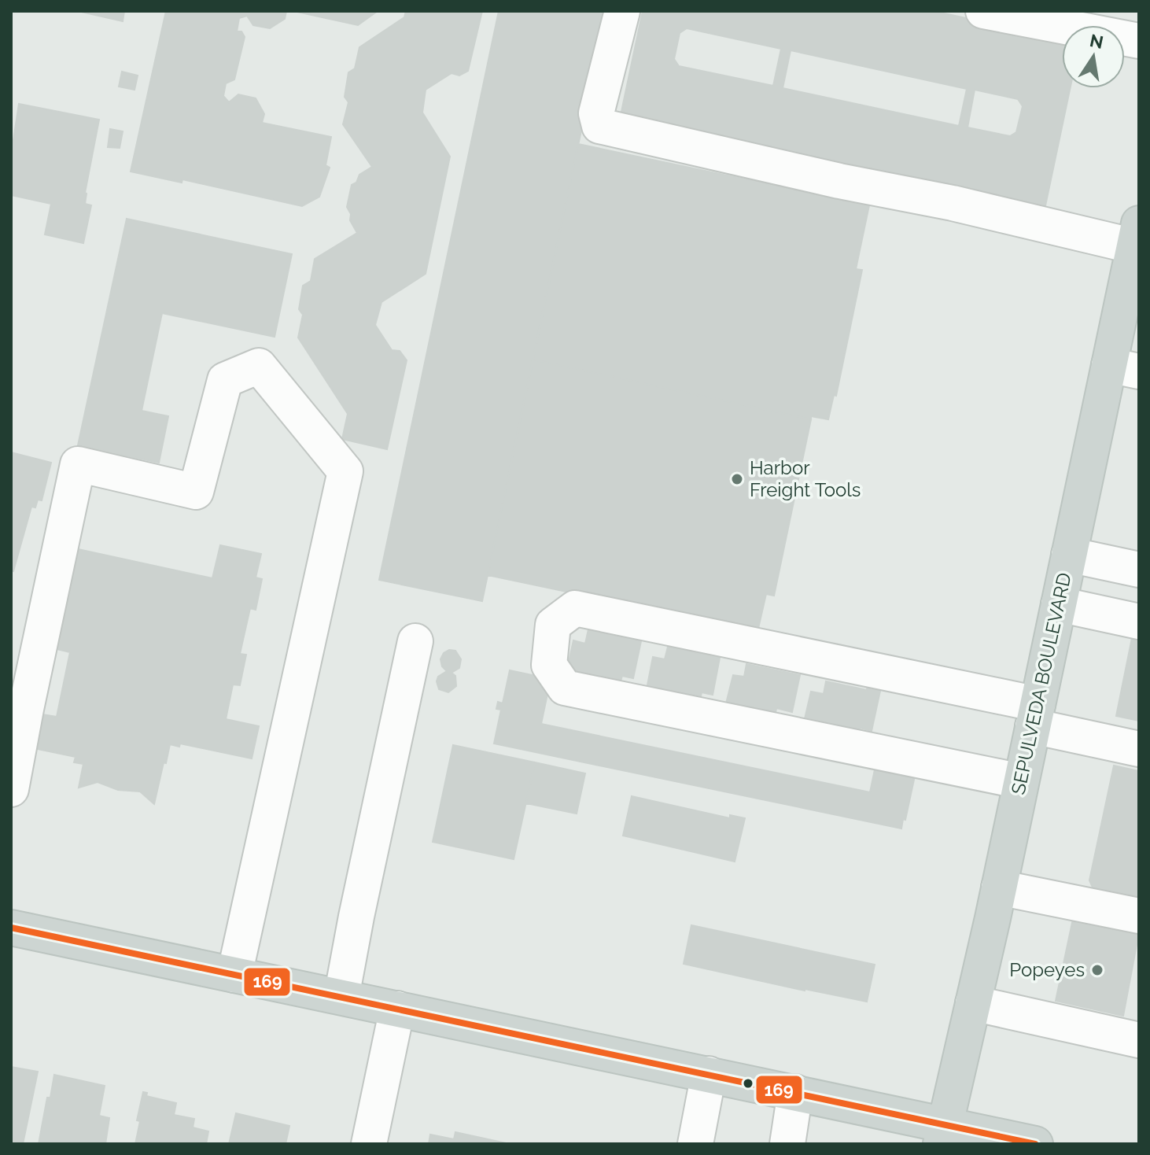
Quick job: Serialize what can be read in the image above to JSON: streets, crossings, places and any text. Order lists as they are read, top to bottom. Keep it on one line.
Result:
{"streets":{"main road":["SEPULVEDA BOULEVARD"]},"places":["Harbor Freight Tools","Popeyes"],"lines":["transit line 169"],"north":"top"}
